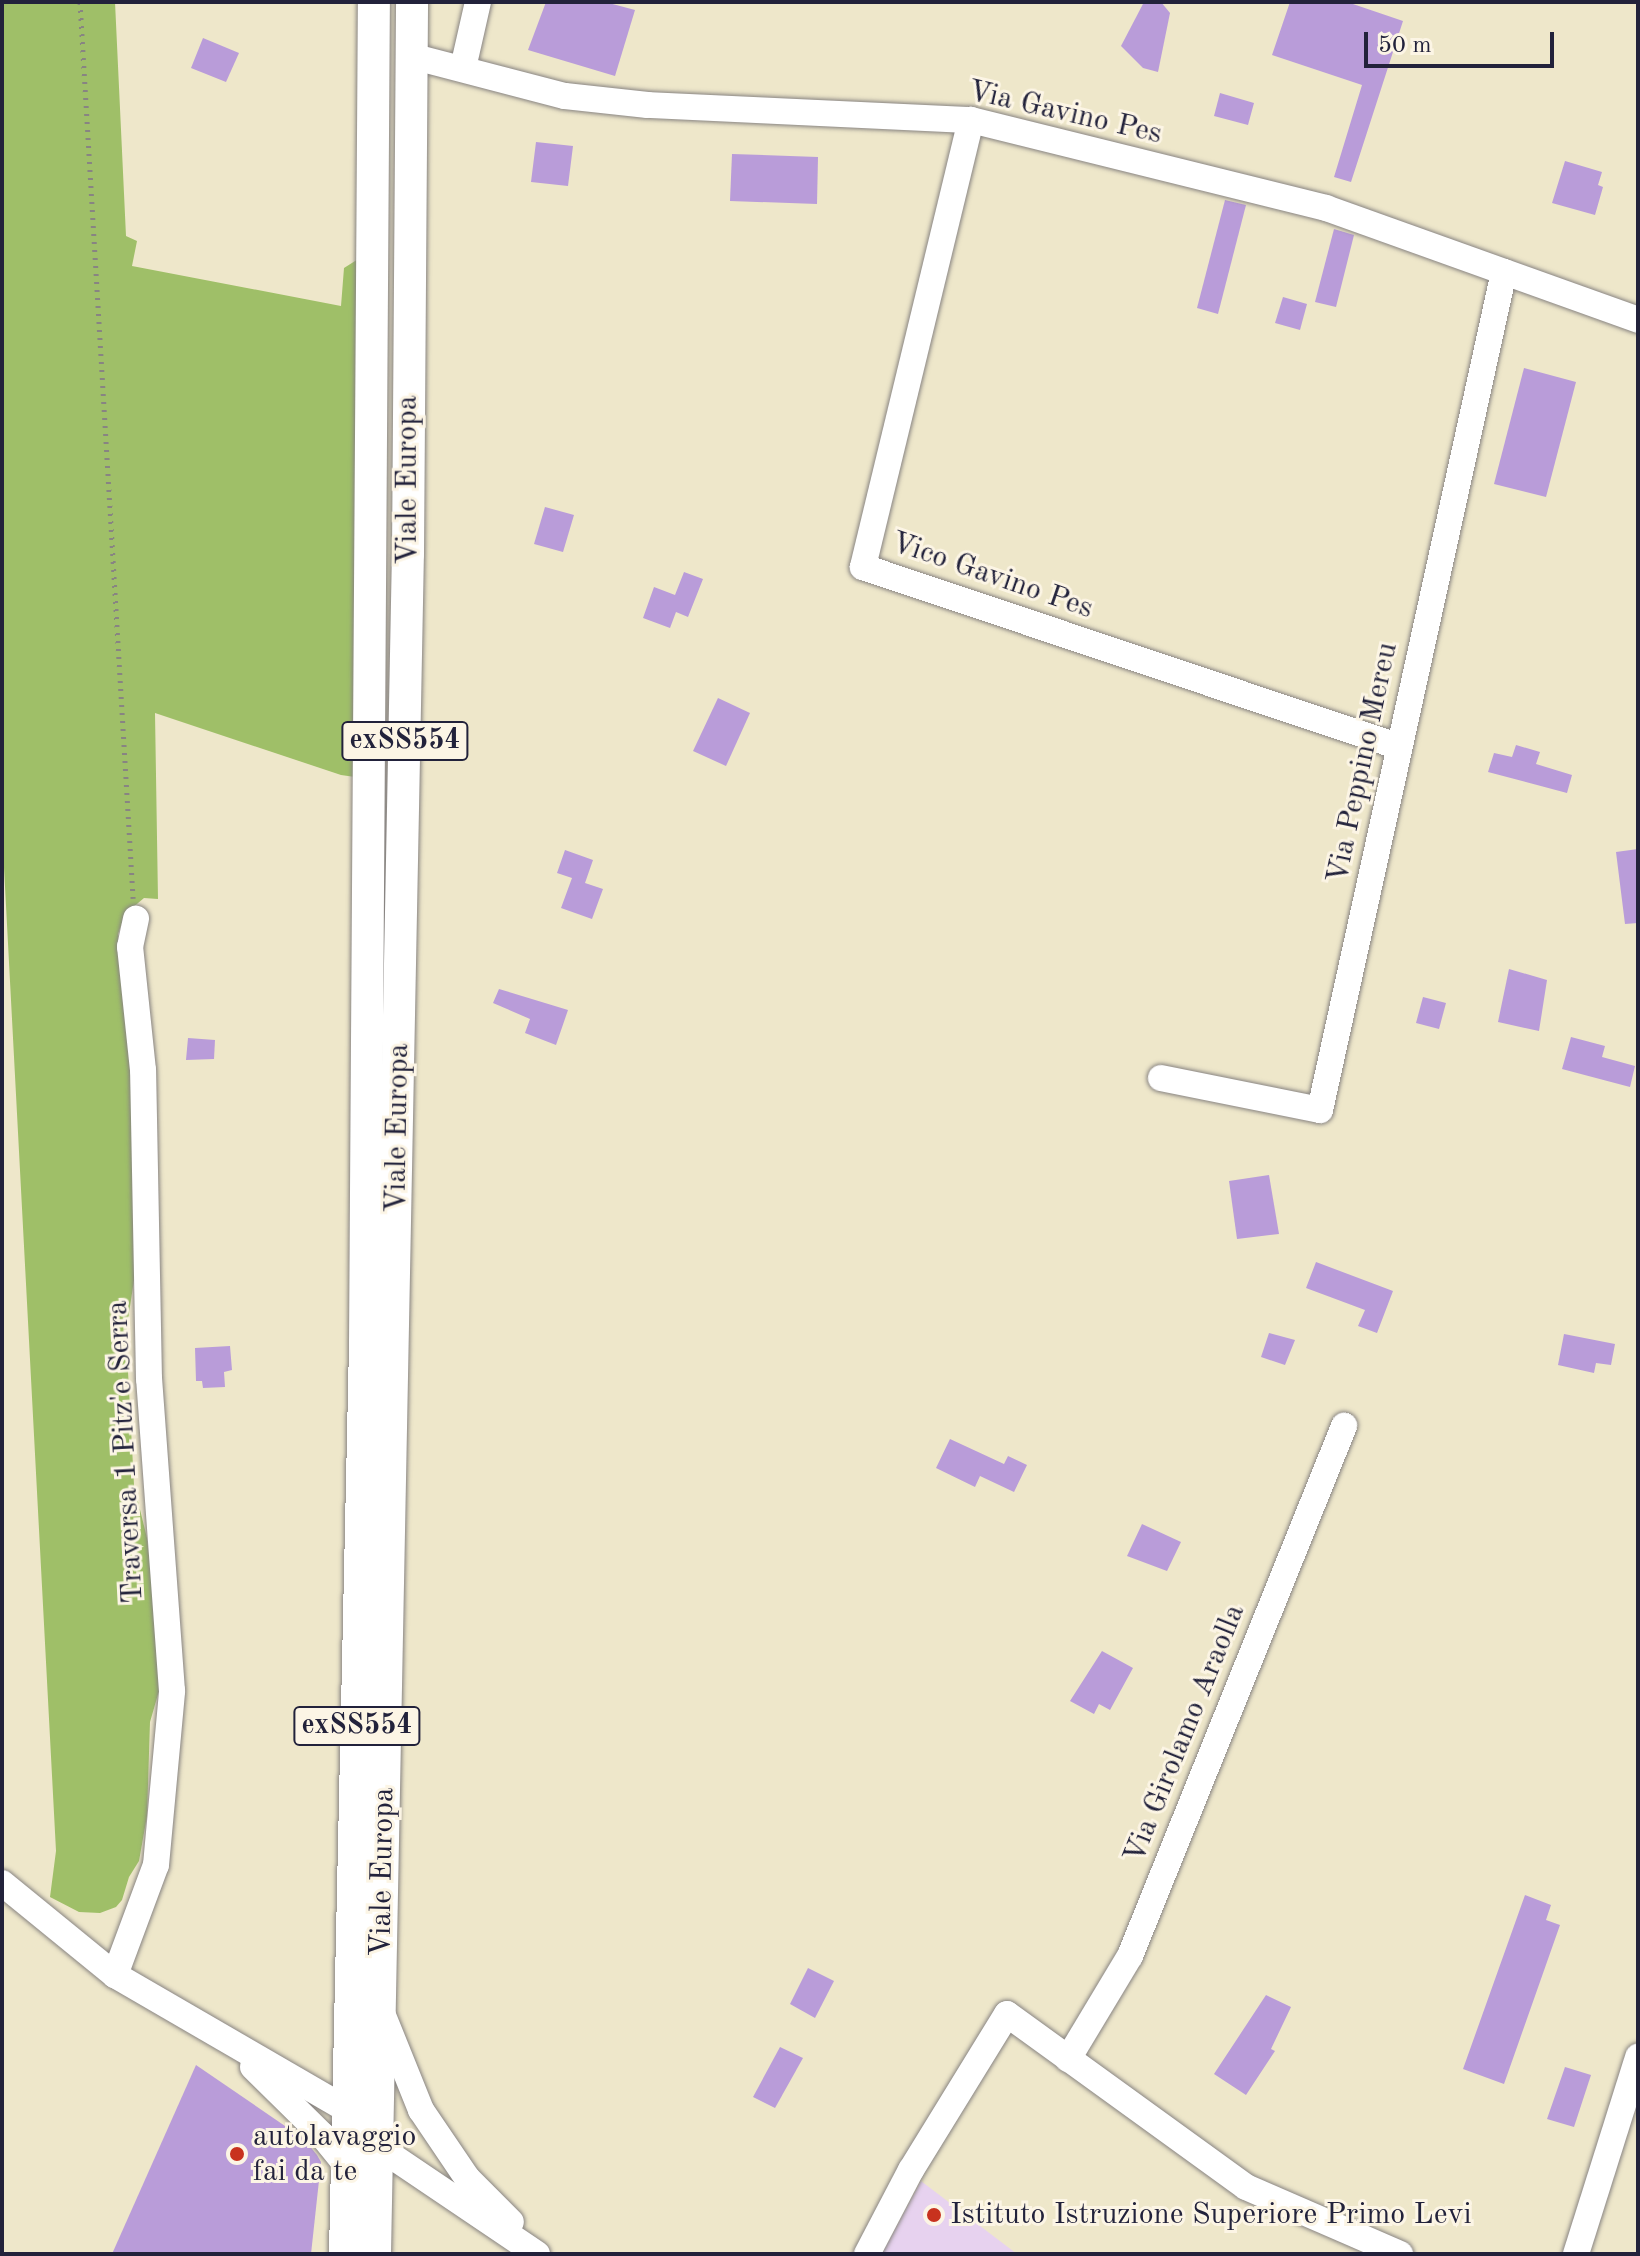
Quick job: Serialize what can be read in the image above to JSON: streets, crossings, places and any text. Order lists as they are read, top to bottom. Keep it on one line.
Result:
{"streets":{"main road":["Viale Europa","exSS554"],"street":["Via Gavino Pes","Vico Gavino Pes","Via Peppino Mereu","Traversa 1 Pitz'e Serra","Via Girolamo Araolla"]},"crossings":[["Via Gavino Pes","Viale Europa"],["Via Gavino Pes","Vico Gavino Pes"],["Via Gavino Pes","Via Peppino Mereu"],["Vico Gavino Pes","Via Peppino Mereu"]],"places":["autolavaggio fai da te","Istituto Istruzione Superiore Primo Levi"],"scale_bar":"50 m"}
